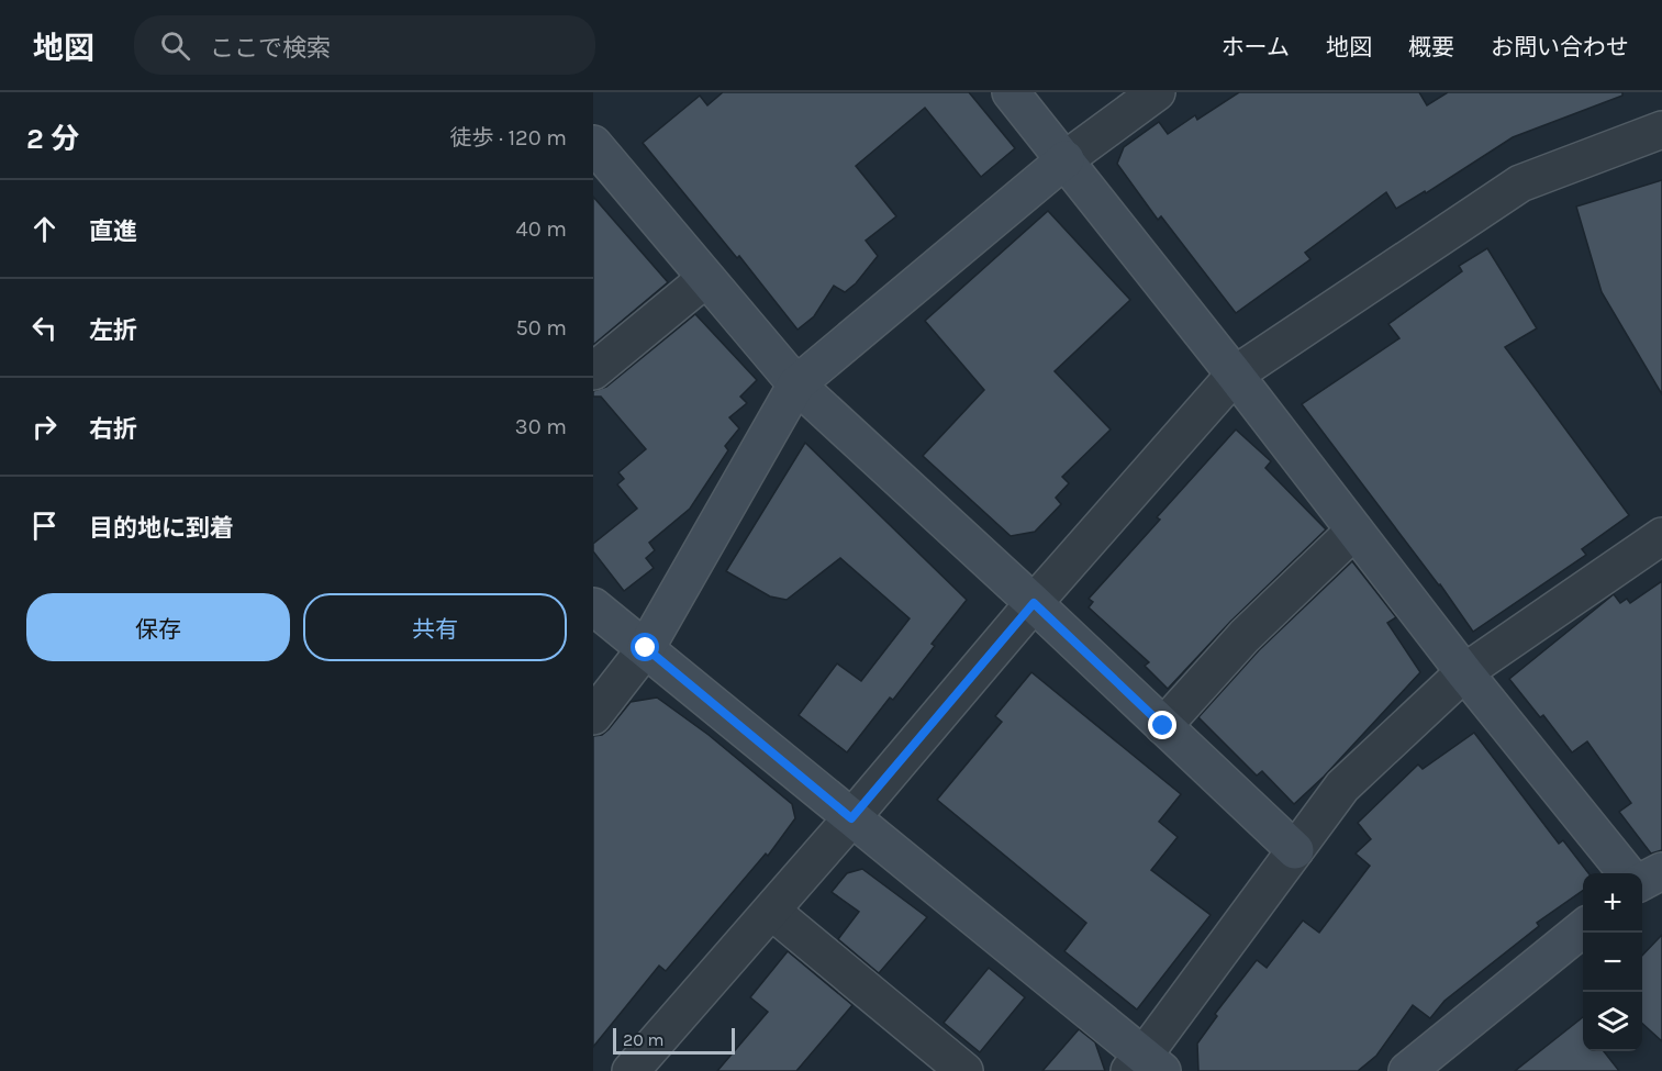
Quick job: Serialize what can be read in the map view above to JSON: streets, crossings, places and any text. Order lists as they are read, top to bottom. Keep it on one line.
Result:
{"scale_bar":"20 m","page":{"header":"地図","search":"ここで検索","nav":["ホーム","地図","概要","お問い合わせ"],"heading":["2 分","徒歩 · 120 m"],"list":[["直進","40 m"],["左折","50 m"],["右折","30 m"],"目的地に到着"],"buttons":["保存","共有"],"map_buttons":["+","−"],"scale":"20 m"}}
